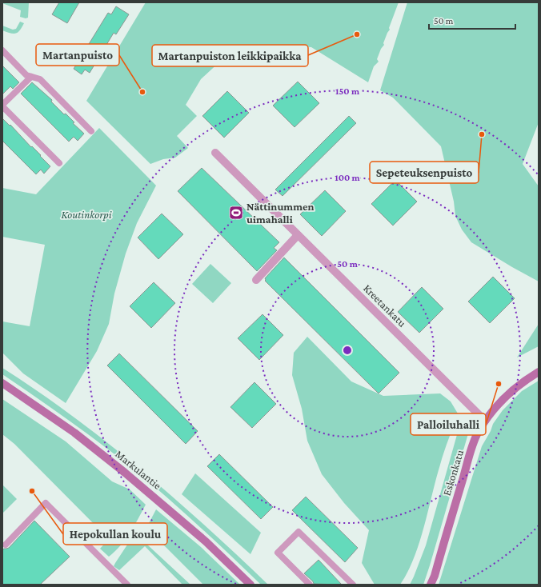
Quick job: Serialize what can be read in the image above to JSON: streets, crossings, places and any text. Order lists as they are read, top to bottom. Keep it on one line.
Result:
{"streets":{"main road":["Markulantie","Eskonkatu"],"street":["Kreetankatu"]},"crossings":[["Kreetankatu","Eskonkatu"]],"parks":["Koutinkorpi"],"places":{"other":["Martanpuiston leikkipaikka","Martanpuisto","Sepeteuksenpuisto","Palloiluhalli","Hepokullan koulu"],"sports":["Nättinummen uimahalli"]},"scale_bar":"50 m","rings":["150 m","100 m","50 m"]}
